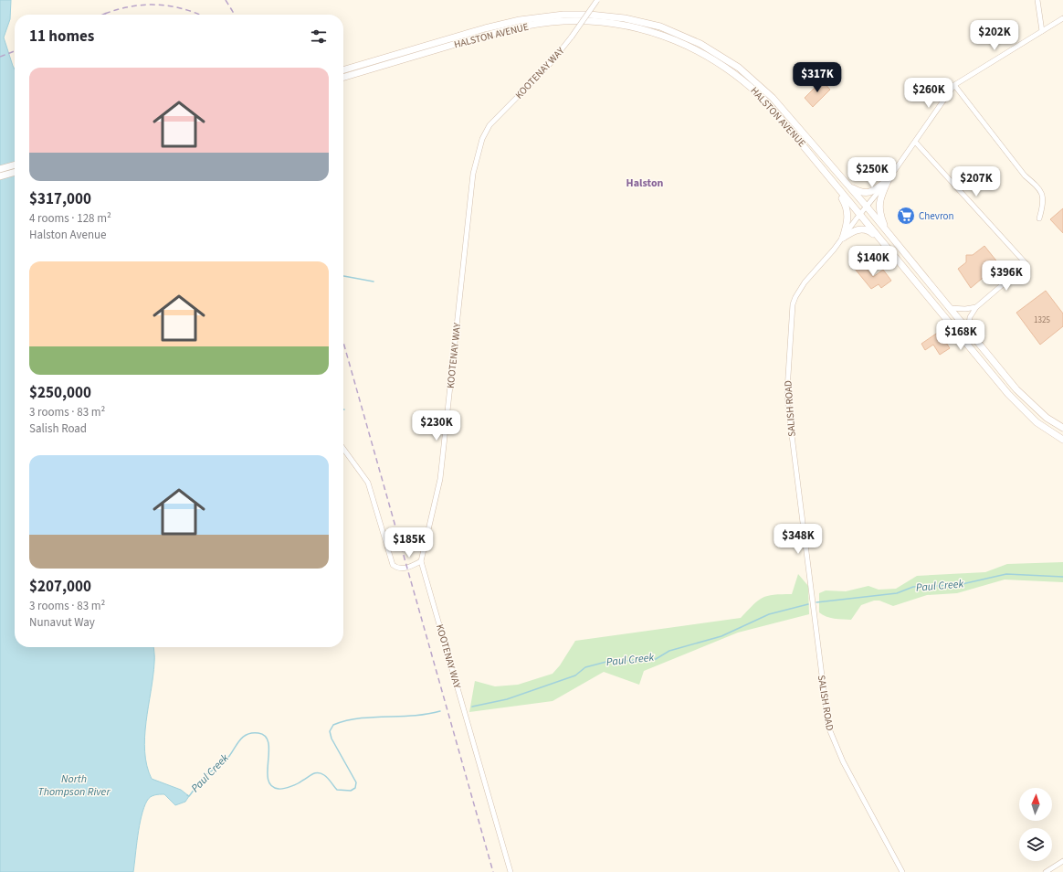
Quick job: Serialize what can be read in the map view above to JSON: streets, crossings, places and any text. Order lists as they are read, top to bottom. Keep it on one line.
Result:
{"streets":{"main road":["HALSTON AVENUE"],"street":["KOOTENAY WAY","SALISH ROAD"]},"crossings":[["HALSTON AVENUE","SALISH ROAD"]],"districts":["Halston"],"water":["Paul Creek","North Thompson River"],"places":{"supermarket":["Chevron"]},"house_numbers":["1325"],"north":"top","page":{"heading":"11 homes","price":["$202K","$317K","$260K","$250K","$207K","$140K","$396K","$168K","$230K","$348K","$185K"],"list":[{"name":"$317,000","note":"4 rooms · 128 m² · Halston Avenue"},{"name":"$250,000","note":"3 rooms · 83 m² · Salish Road"},{"name":"$207,000","note":"3 rooms · 83 m² · Nunavut Way"}]}}
